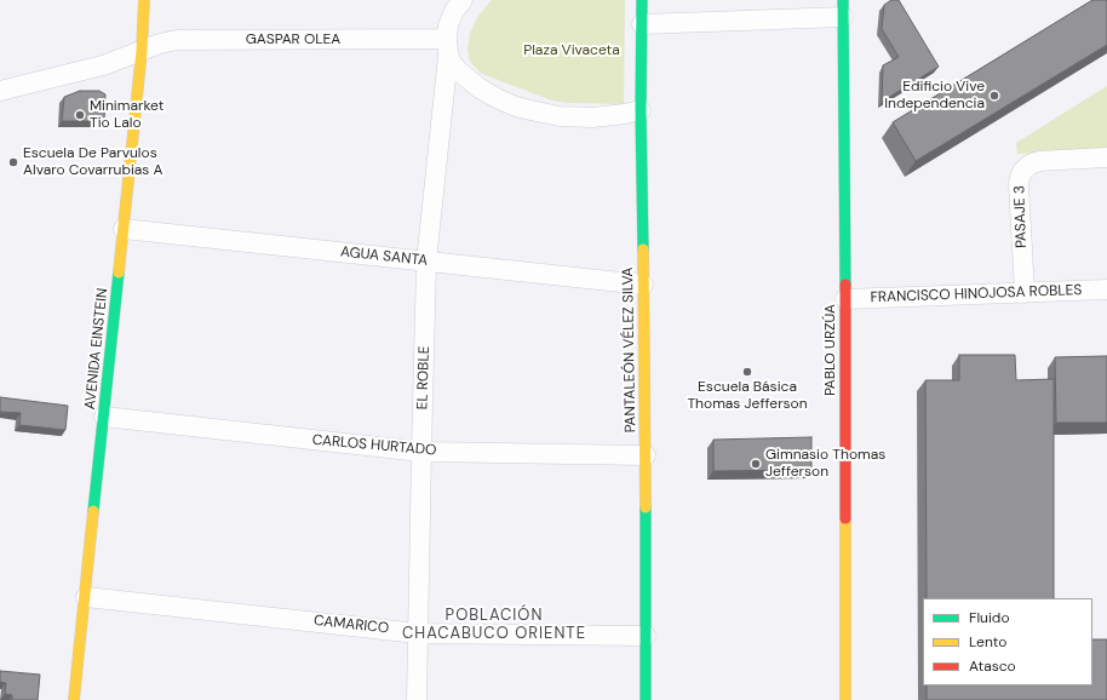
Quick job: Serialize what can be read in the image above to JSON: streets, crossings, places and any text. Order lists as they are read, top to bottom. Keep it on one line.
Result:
{"streets":{"street":["GASPAR OLEA","PASAJE 3","AGUA SANTA","FRANCISCO HINOJOSA ROBLES","AVENIDA EINSTEIN","PANTALEÓN VÉLEZ SILVA","PABLO URZÚA","EL ROBLE","CARLOS HURTADO","CAMARICO"]},"crossings":[["GASPAR OLEA","AVENIDA EINSTEIN"],["GASPAR OLEA","EL ROBLE"],["PASAJE 3","FRANCISCO HINOJOSA ROBLES"],["AGUA SANTA","AVENIDA EINSTEIN"],["AGUA SANTA","PANTALEÓN VÉLEZ SILVA"],["AGUA SANTA","EL ROBLE"],["FRANCISCO HINOJOSA ROBLES","PABLO URZÚA"],["AVENIDA EINSTEIN","CARLOS HURTADO"],["AVENIDA EINSTEIN","CAMARICO"],["PANTALEÓN VÉLEZ SILVA","CARLOS HURTADO"],["PANTALEÓN VÉLEZ SILVA","CAMARICO"],["EL ROBLE","CARLOS HURTADO"],["EL ROBLE","CAMARICO"]],"districts":["POBLACIÓN CHACABUCO ORIENTE"],"parks":["Plaza Vivaceta"],"places":["Edificio Vive Independencia","Minimarket Tio Lalo","Escuela De Parvulos Alvaro Covarrubias A","Escuela Básica Thomas Jefferson","Gimnasio Thomas Jefferson"],"legend":["Fluido","Lento","Atasco"]}
